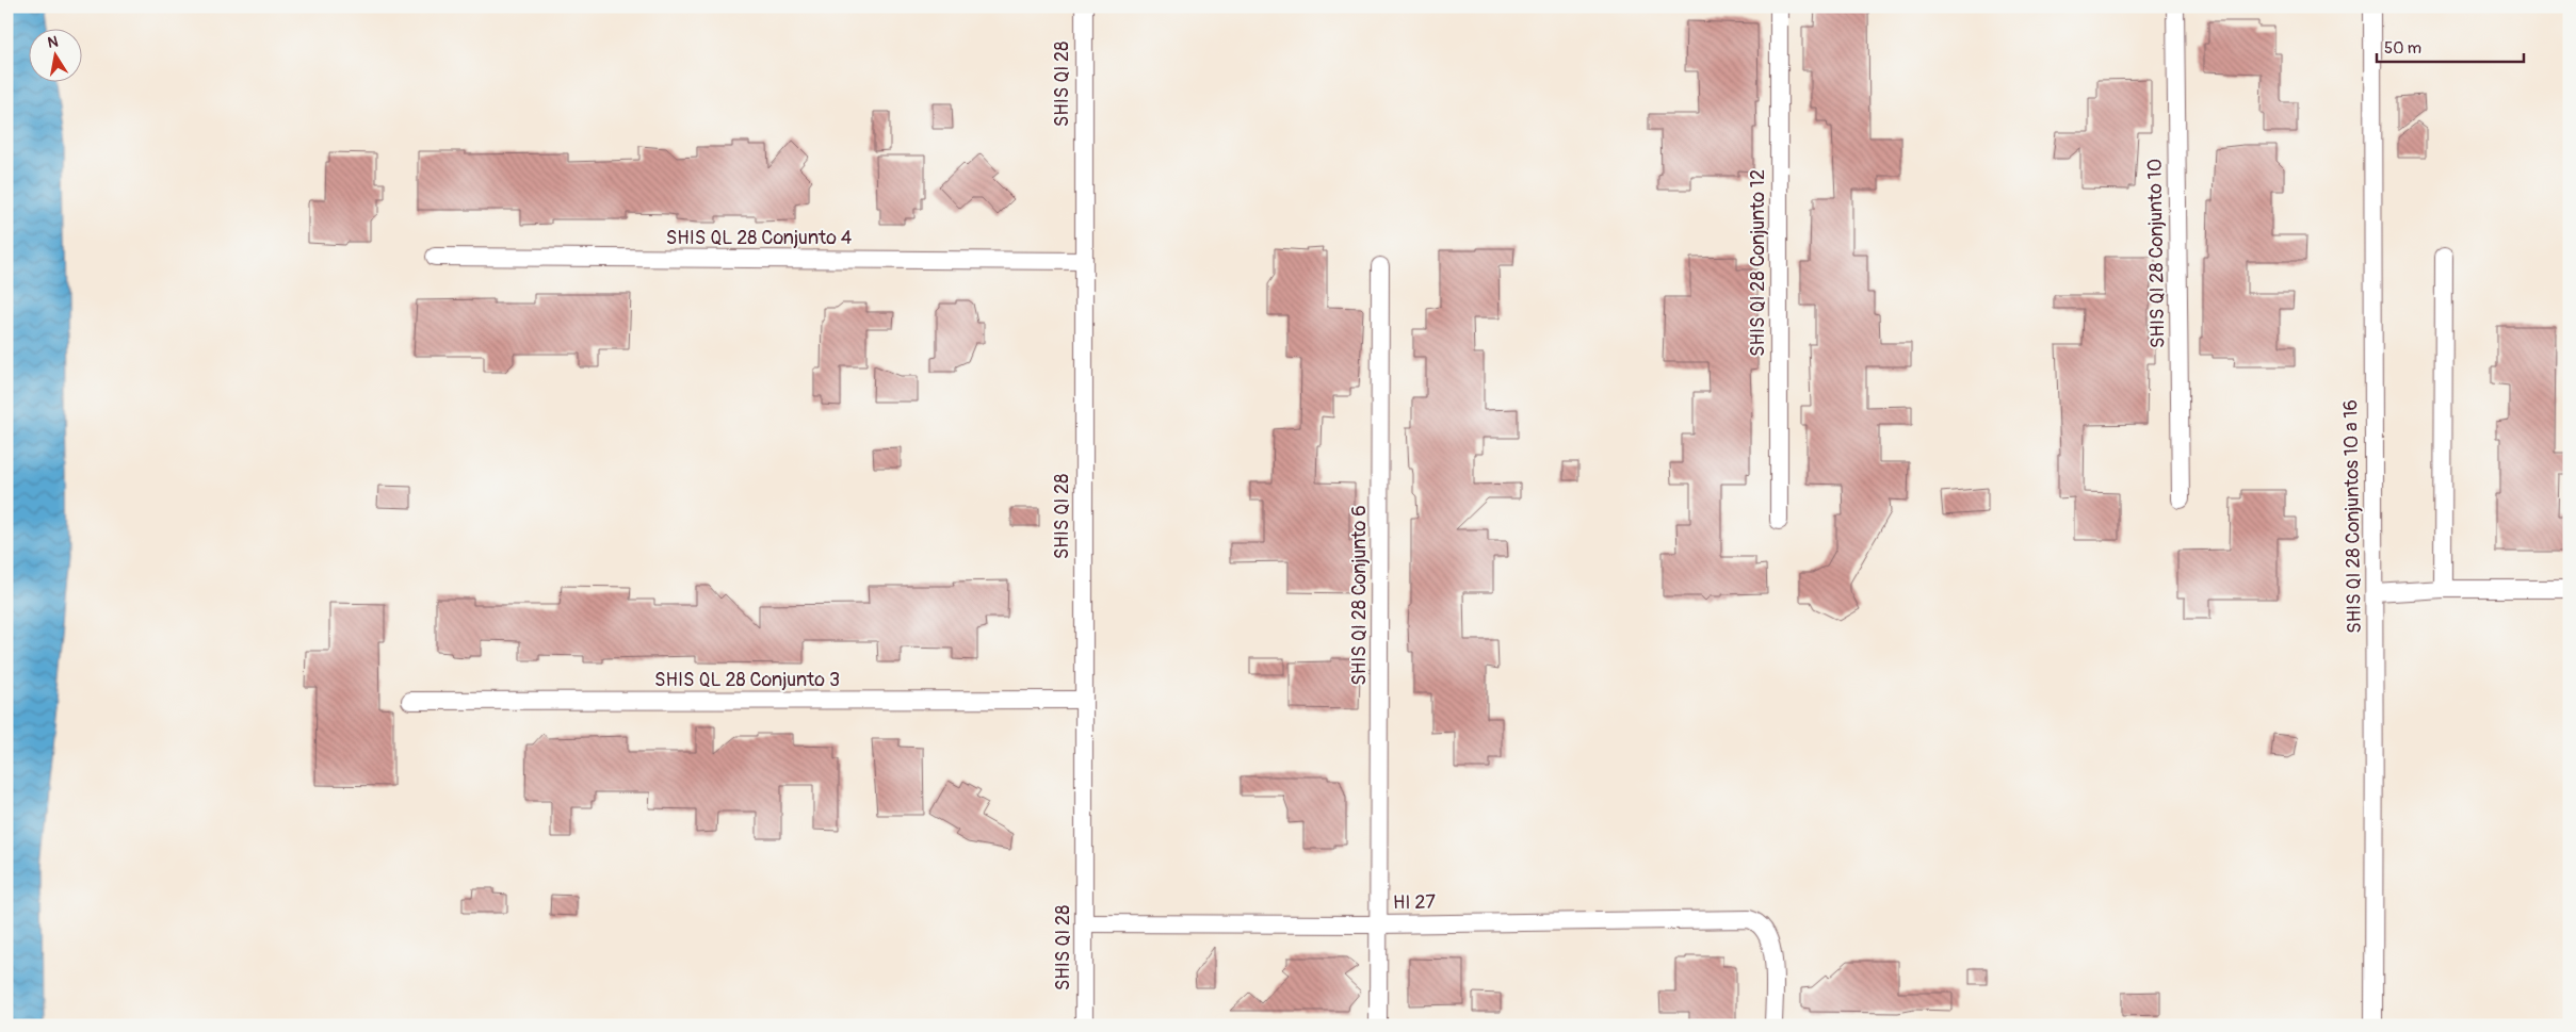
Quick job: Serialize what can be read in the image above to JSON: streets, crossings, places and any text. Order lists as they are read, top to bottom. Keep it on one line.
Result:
{"streets":{"street":["SHIS QI 28","SHIS QL 28 Conjunto 4","SHIS QI 28 Conjunto 10","SHIS QI 28 Conjunto 12","SHIS QI 28 Conjuntos 10 a 16","SHIS QI 28 Conjunto 6","SHIS QL 28 Conjunto 3","HI 27"]},"crossings":[["SHIS QI 28","SHIS QL 28 Conjunto 4"],["SHIS QI 28","SHIS QL 28 Conjunto 3"],["SHIS QI 28","HI 27"],["SHIS QI 28 Conjunto 6","HI 27"]],"scale_bar":"50 m","north":"top"}
